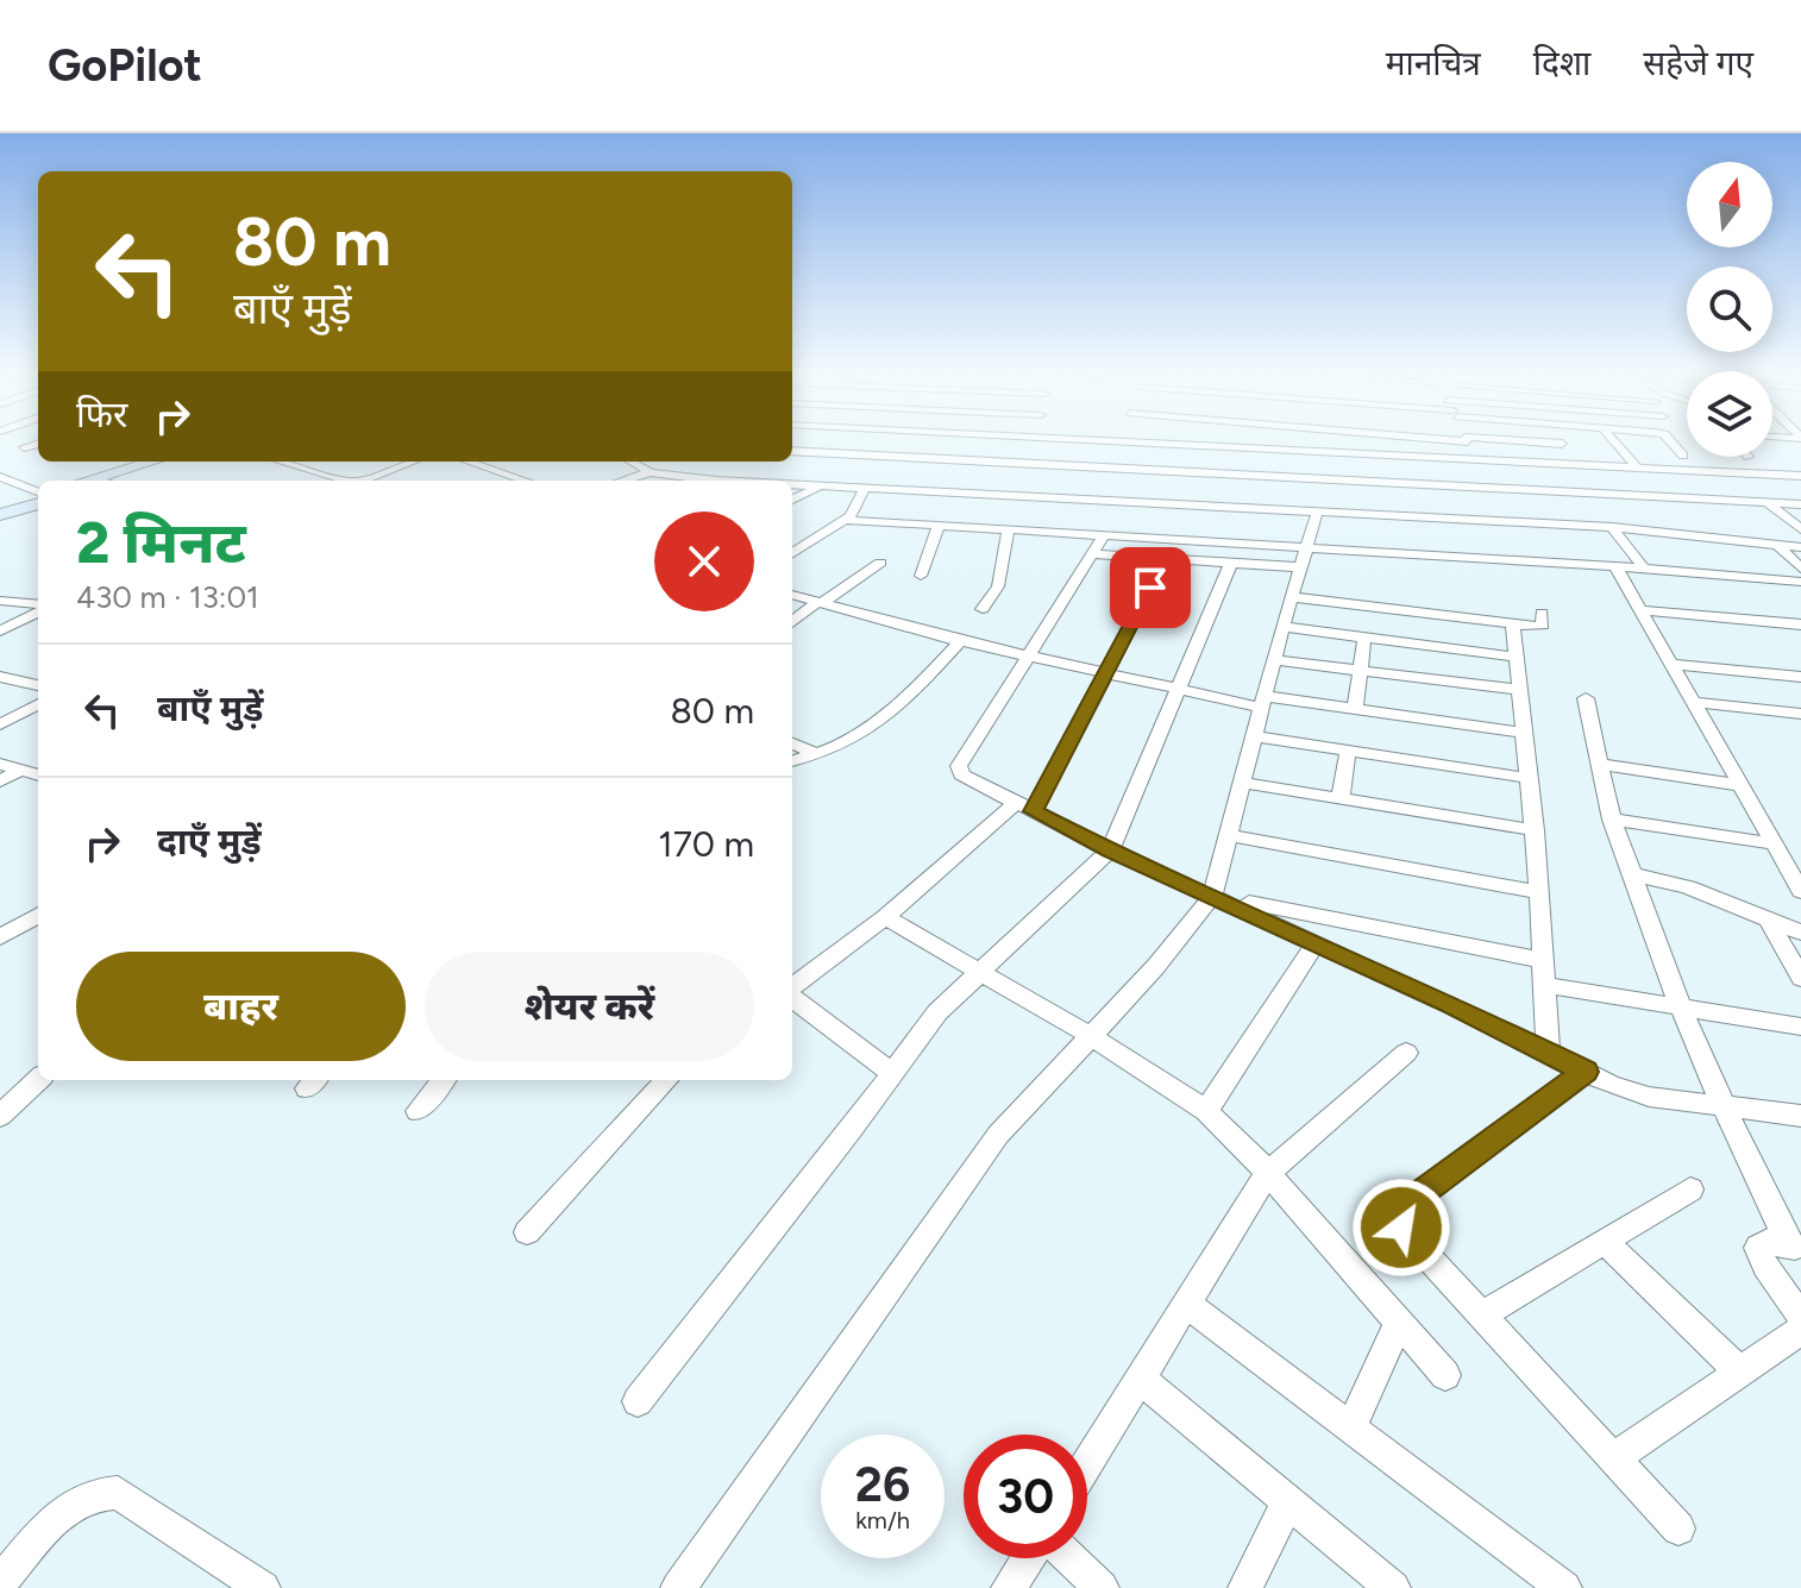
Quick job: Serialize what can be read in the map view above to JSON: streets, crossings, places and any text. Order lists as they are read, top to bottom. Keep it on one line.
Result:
{"north":"top","page":{"header":"GoPilot","nav":["मानचित्र","दिशा","सहेजे गए"],"turn":["80 m","बाएँ मुड़ें"],"then":"फिर","heading":["2 मिनट","430 m · 13:01"],"list":[{"name":"बाएँ मुड़ें","value":"80 m"},{"name":"दाएँ मुड़ें","value":"170 m"}],"buttons":["बाहर","शेयर करें"],"speed":"26 km/h","limit":"30"}}
